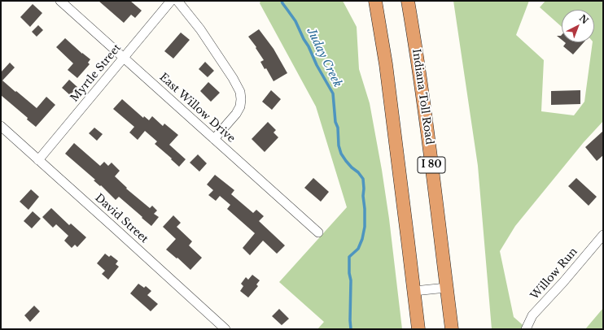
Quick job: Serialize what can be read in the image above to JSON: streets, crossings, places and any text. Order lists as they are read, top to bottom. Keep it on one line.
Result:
{"streets":{"highway":["Indiana Toll Road","I 80"],"street":["Myrtle Street","East Willow Drive","David Street","Willow Run"]},"crossings":[["Myrtle Street","East Willow Drive"],["Myrtle Street","David Street"]],"water":["Juday Creek"],"north":"top right"}
